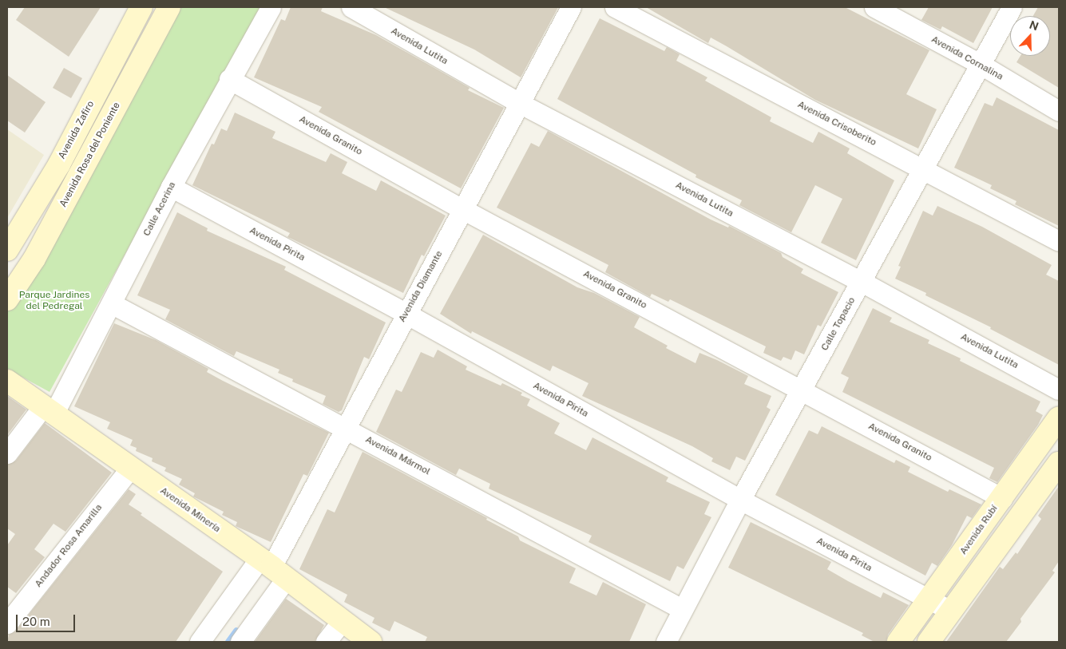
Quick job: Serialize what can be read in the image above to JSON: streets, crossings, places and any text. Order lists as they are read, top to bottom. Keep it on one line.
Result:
{"streets":{"street":["Avenida Lutita","Avenida Cornalina","Avenida Crisoberito","Avenida Zafiro","Avenida Granito","Avenida Rosa del Poniente","Calle Acerina","Avenida Pirita","Avenida Diamante","Calle Topacio","Avenida Mármol","Avenida Minería","Avenida Rubí","Andador Rosa Amarilla"]},"crossings":[["Avenida Lutita","Avenida Diamante"],["Avenida Lutita","Calle Topacio"],["Avenida Cornalina","Calle Topacio"],["Avenida Crisoberito","Calle Topacio"],["Avenida Granito","Calle Acerina"],["Avenida Granito","Avenida Diamante"],["Avenida Granito","Calle Topacio"],["Avenida Granito","Avenida Rubí"],["Calle Acerina","Avenida Pirita"],["Calle Acerina","Avenida Mármol"],["Calle Acerina","Avenida Minería"],["Avenida Pirita","Avenida Diamante"],["Avenida Pirita","Calle Topacio"],["Avenida Pirita","Avenida Rubí"],["Avenida Diamante","Avenida Mármol"],["Avenida Diamante","Avenida Minería"],["Calle Topacio","Avenida Mármol"],["Avenida Minería","Andador Rosa Amarilla"]],"parks":["Parque Jardines del Pedregal"],"scale_bar":"20 m","north":"top"}
